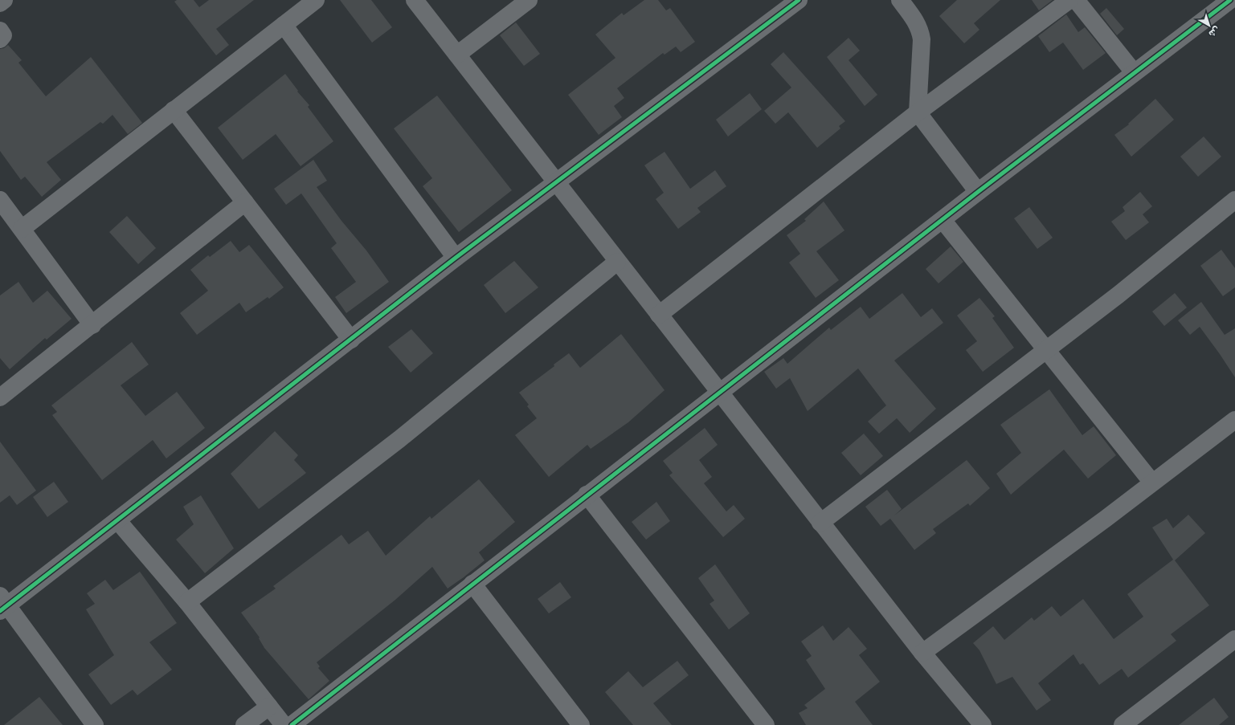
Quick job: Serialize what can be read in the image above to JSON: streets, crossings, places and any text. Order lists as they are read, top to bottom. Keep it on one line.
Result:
{"north":"bottom right"}
